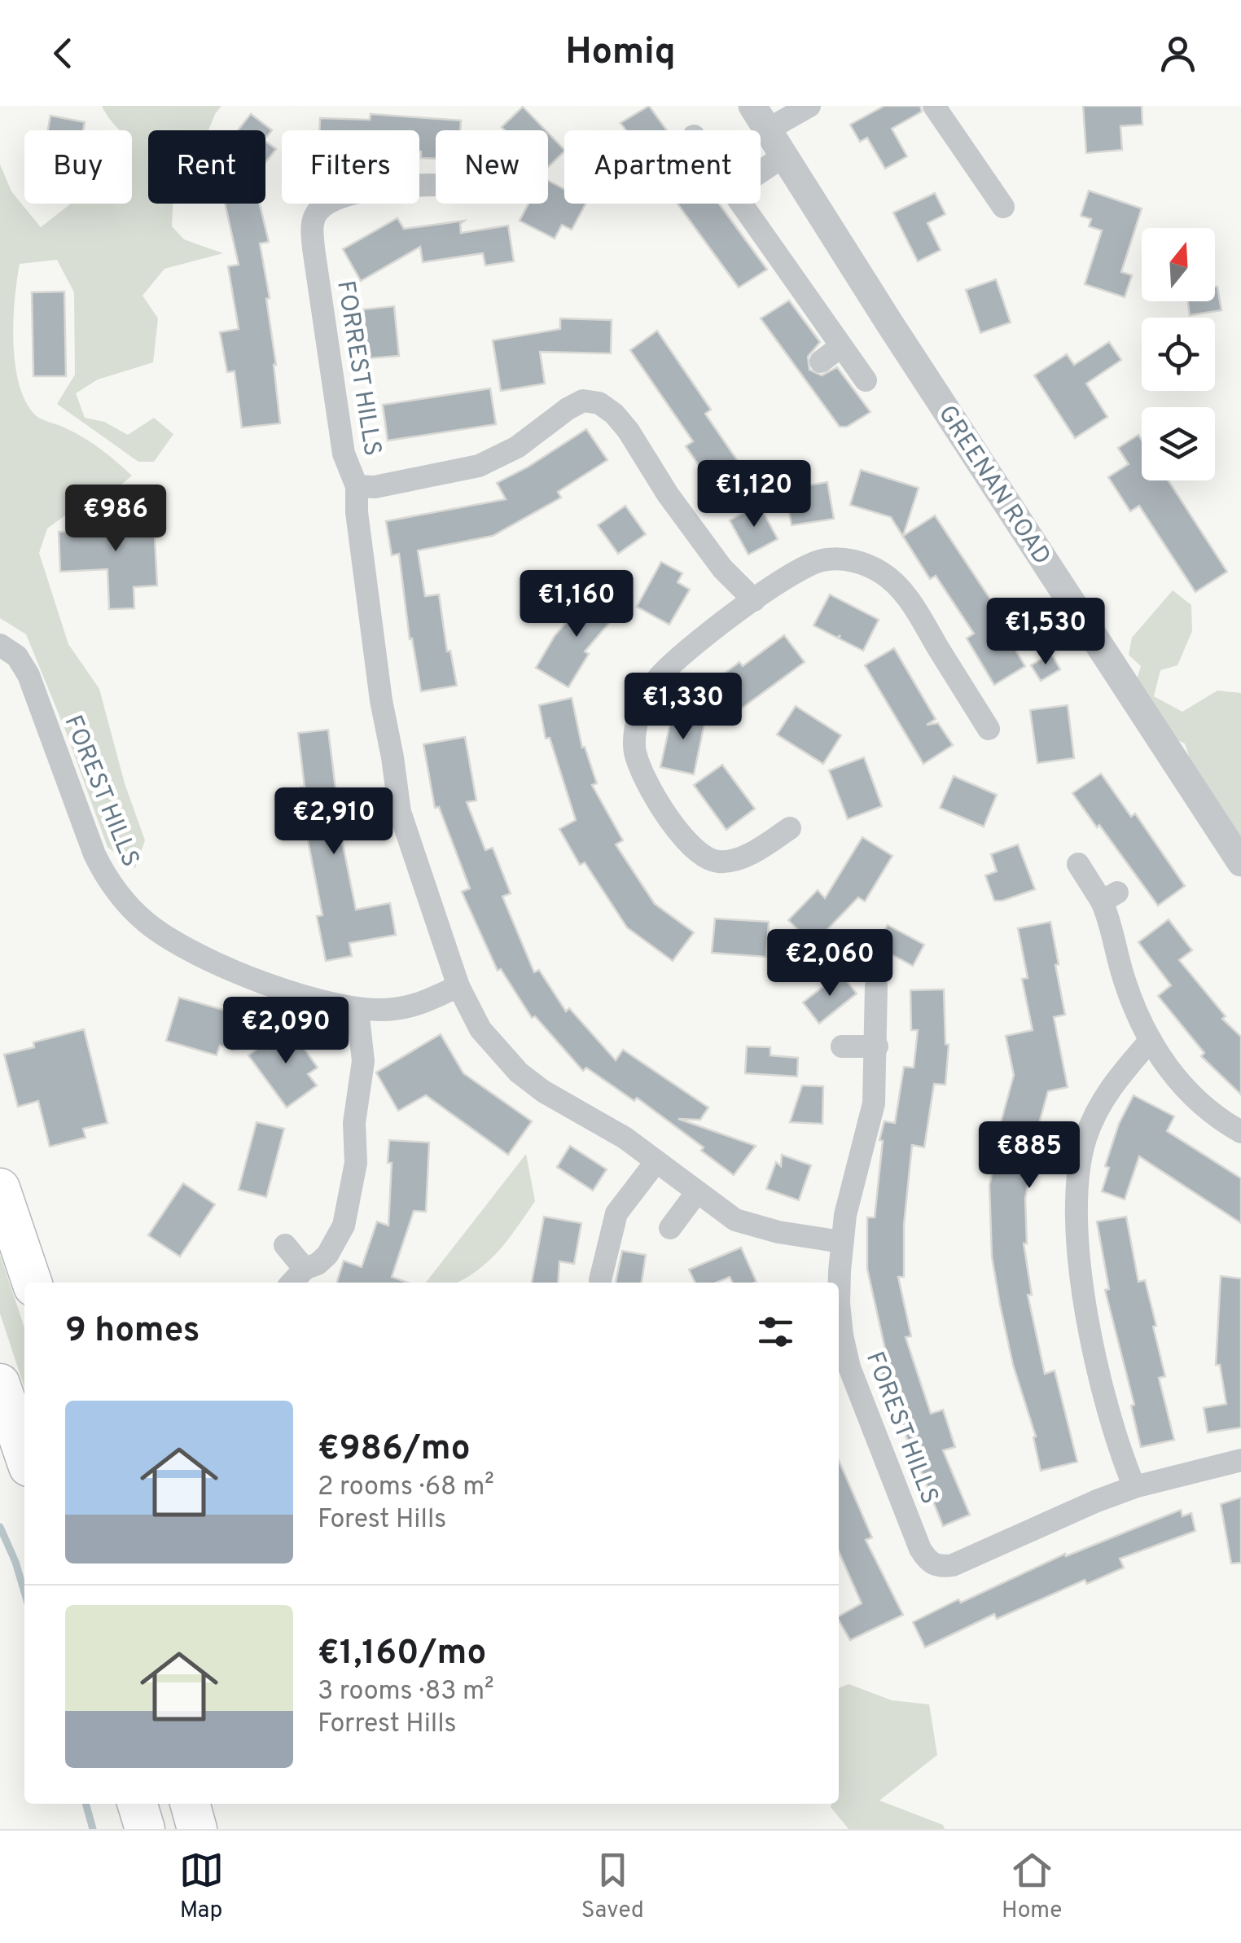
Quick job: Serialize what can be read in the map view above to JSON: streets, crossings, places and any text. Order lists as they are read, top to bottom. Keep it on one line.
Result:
{"streets":{"street":["FORREST HILLS","GREENAN ROAD","FOREST HILLS"]},"north":"top","page":{"header":"Homiq","chip":["Buy","Rent","Filters","New","Apartment"],"price":["€1,120","€986","€1,160","€1,530","€1,330","€2,910","€2,060","€2,090","€885"],"heading":"9 homes","list":[{"name":"€986/mo","note":"2 rooms · 68 m² · Forest Hills"},{"name":"€1,160/mo","note":"3 rooms · 83 m² · Forrest Hills"}],"tabs":["Map","Saved","Home"]}}
